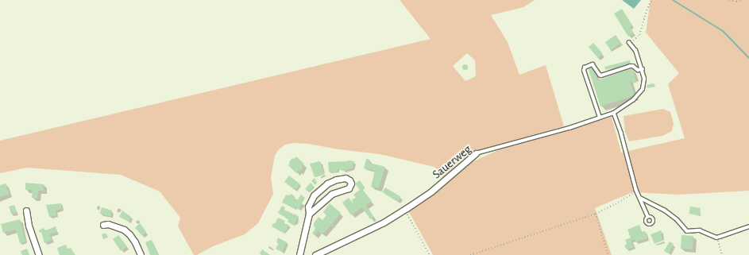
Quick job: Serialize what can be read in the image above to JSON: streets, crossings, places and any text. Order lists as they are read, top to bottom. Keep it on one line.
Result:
{"streets":{"street":["Sauerweg"]}}
